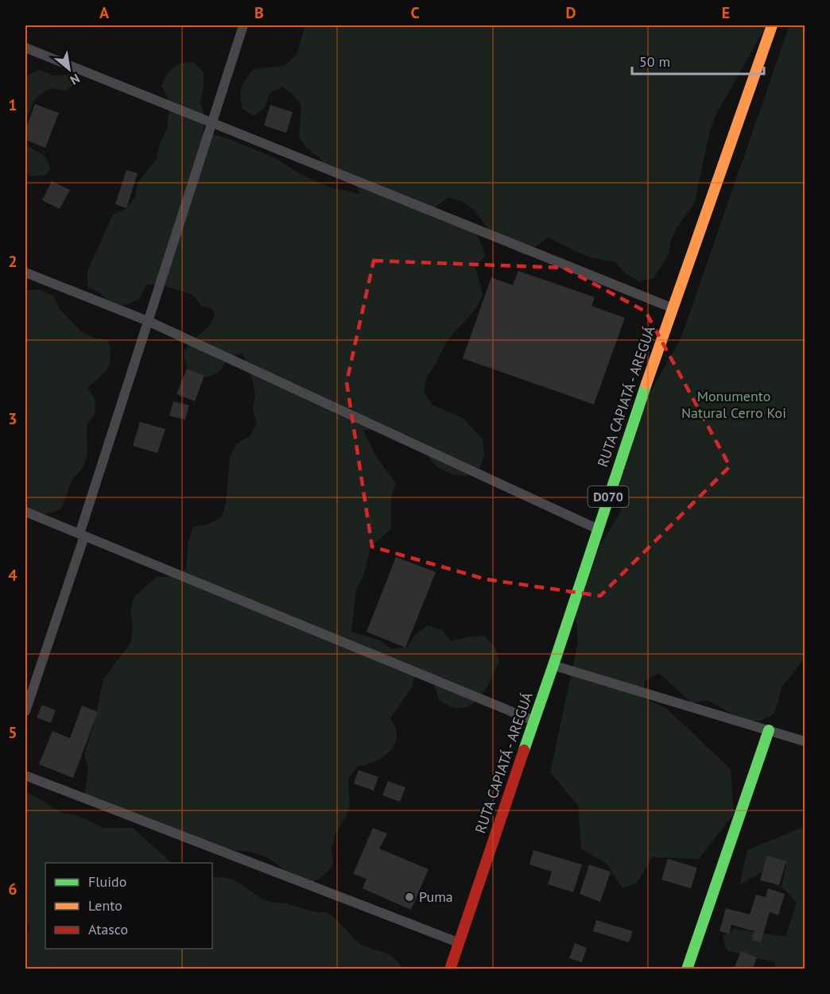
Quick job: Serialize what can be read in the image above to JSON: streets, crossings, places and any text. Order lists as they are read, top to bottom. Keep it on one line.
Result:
{"streets":{"main road":["RUTA CAPIATÁ - AREGUÁ","D070"]},"parks":["Monumento Natural Cerro Koi"],"places":["Puma"],"legend":["Fluido","Lento","Atasco"],"scale_bar":"50 m","north":"bottom right","grid":{"columns":["A","B","C","D","E"],"rows":["1","2","3","4","5","6"]}}
